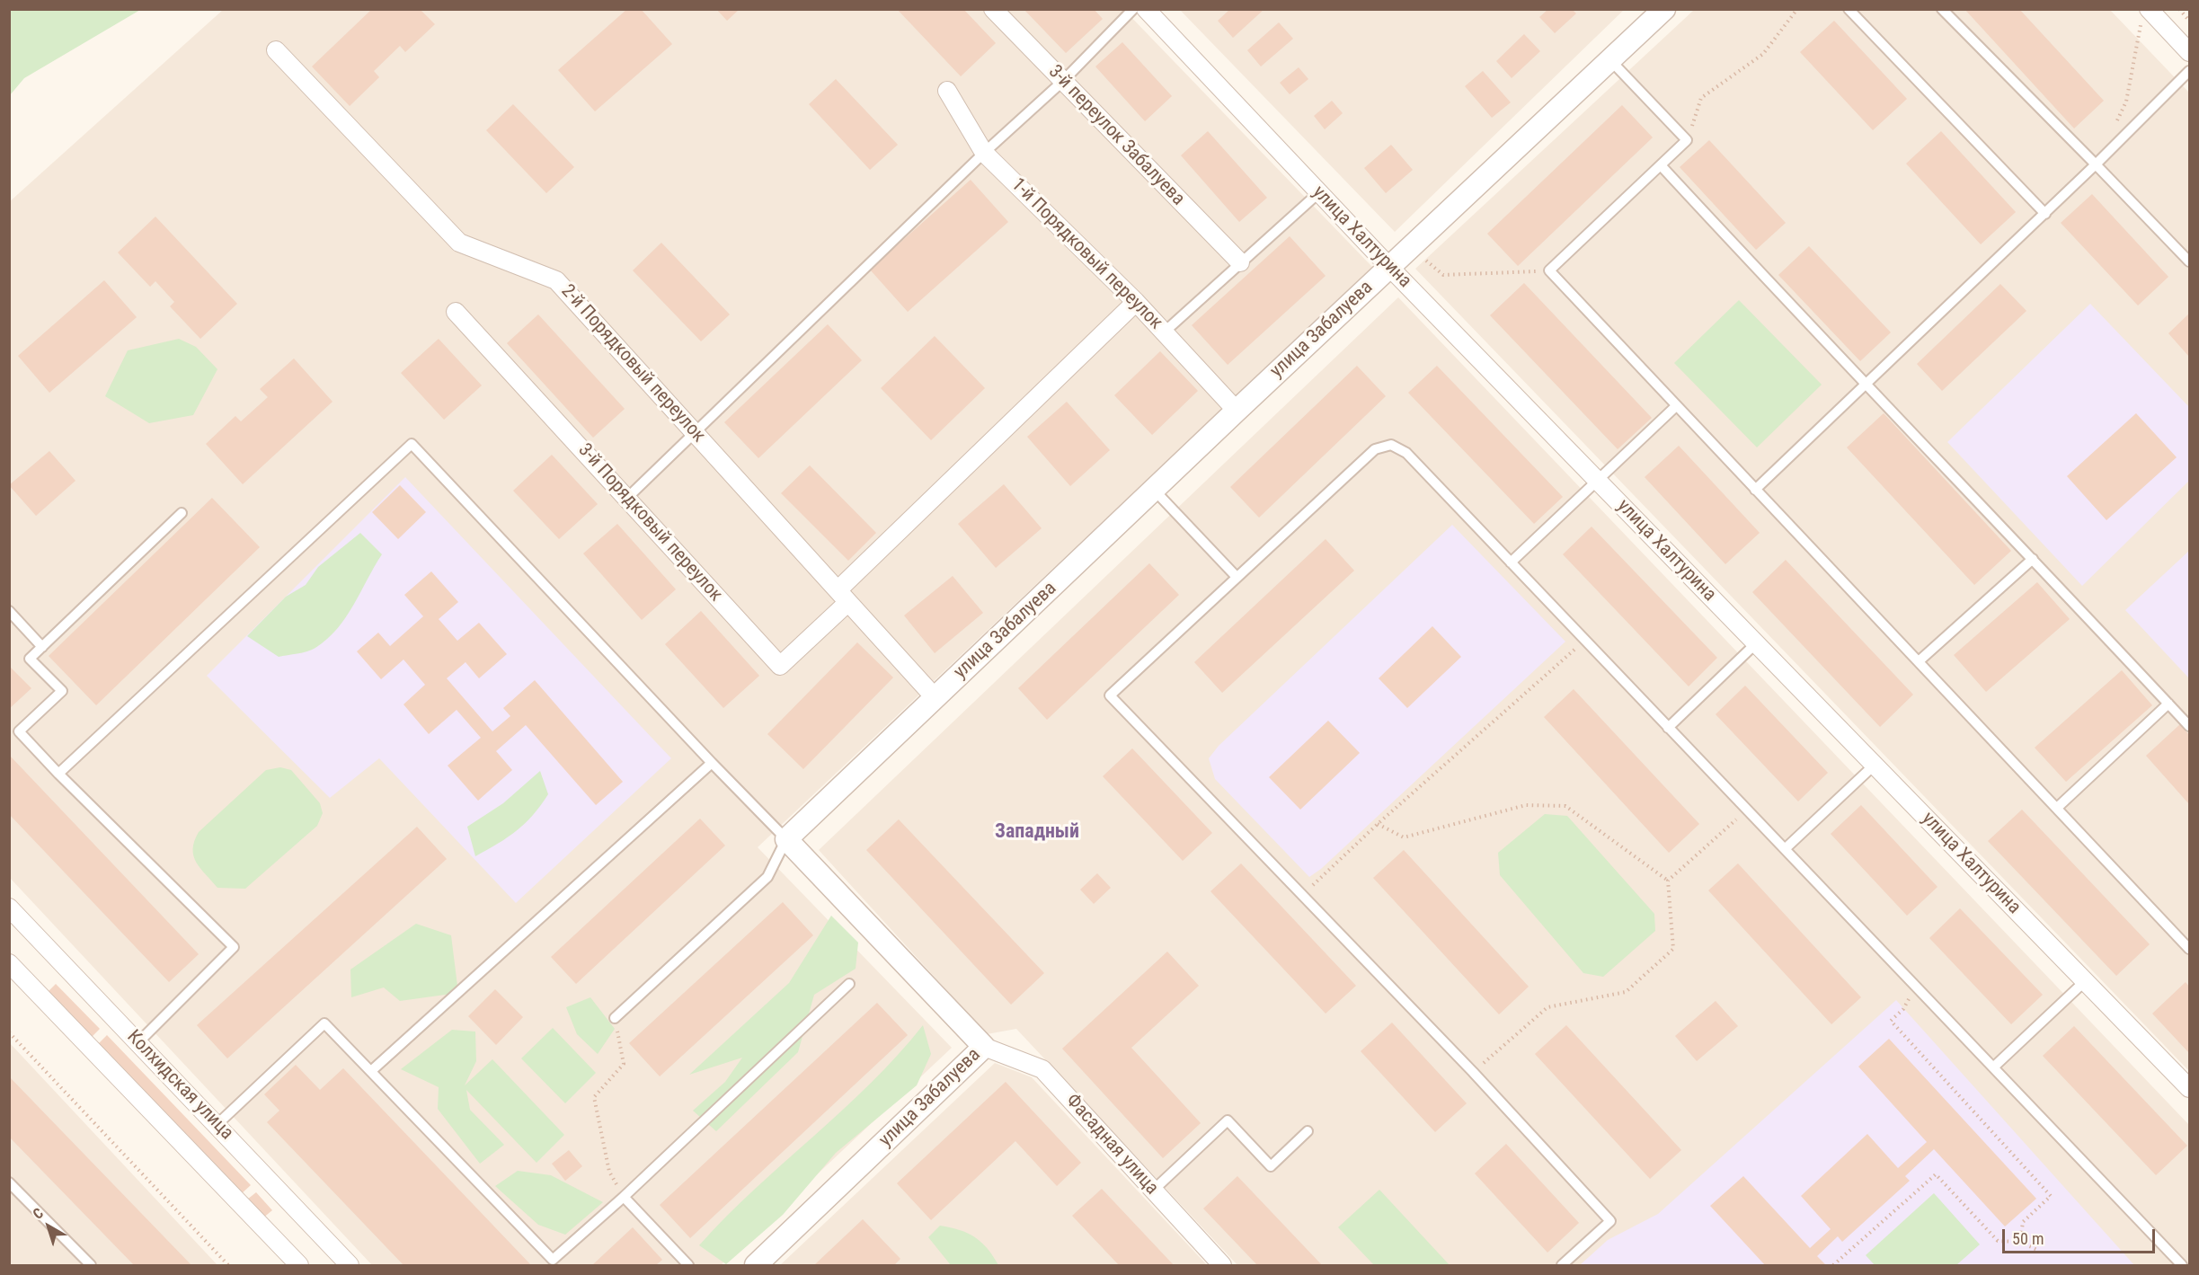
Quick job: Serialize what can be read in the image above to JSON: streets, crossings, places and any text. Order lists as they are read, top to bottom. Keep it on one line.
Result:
{"streets":{"street":["3-й переулок Забалуева","улица Халтурина","1-й Порядковый переулок","улица Забалуева","2-й Порядковый переулок","3-й Порядковый переулок","Колхидская улица","Фасадная улица"]},"crossings":[["улица Халтурина","улица Забалуева"],["1-й Порядковый переулок","улица Забалуева"],["улица Забалуева","2-й Порядковый переулок"],["улица Забалуева","Фасадная улица"],["2-й Порядковый переулок","3-й Порядковый переулок"]],"districts":["Западный"],"scale_bar":"50 m","north":"top left"}
